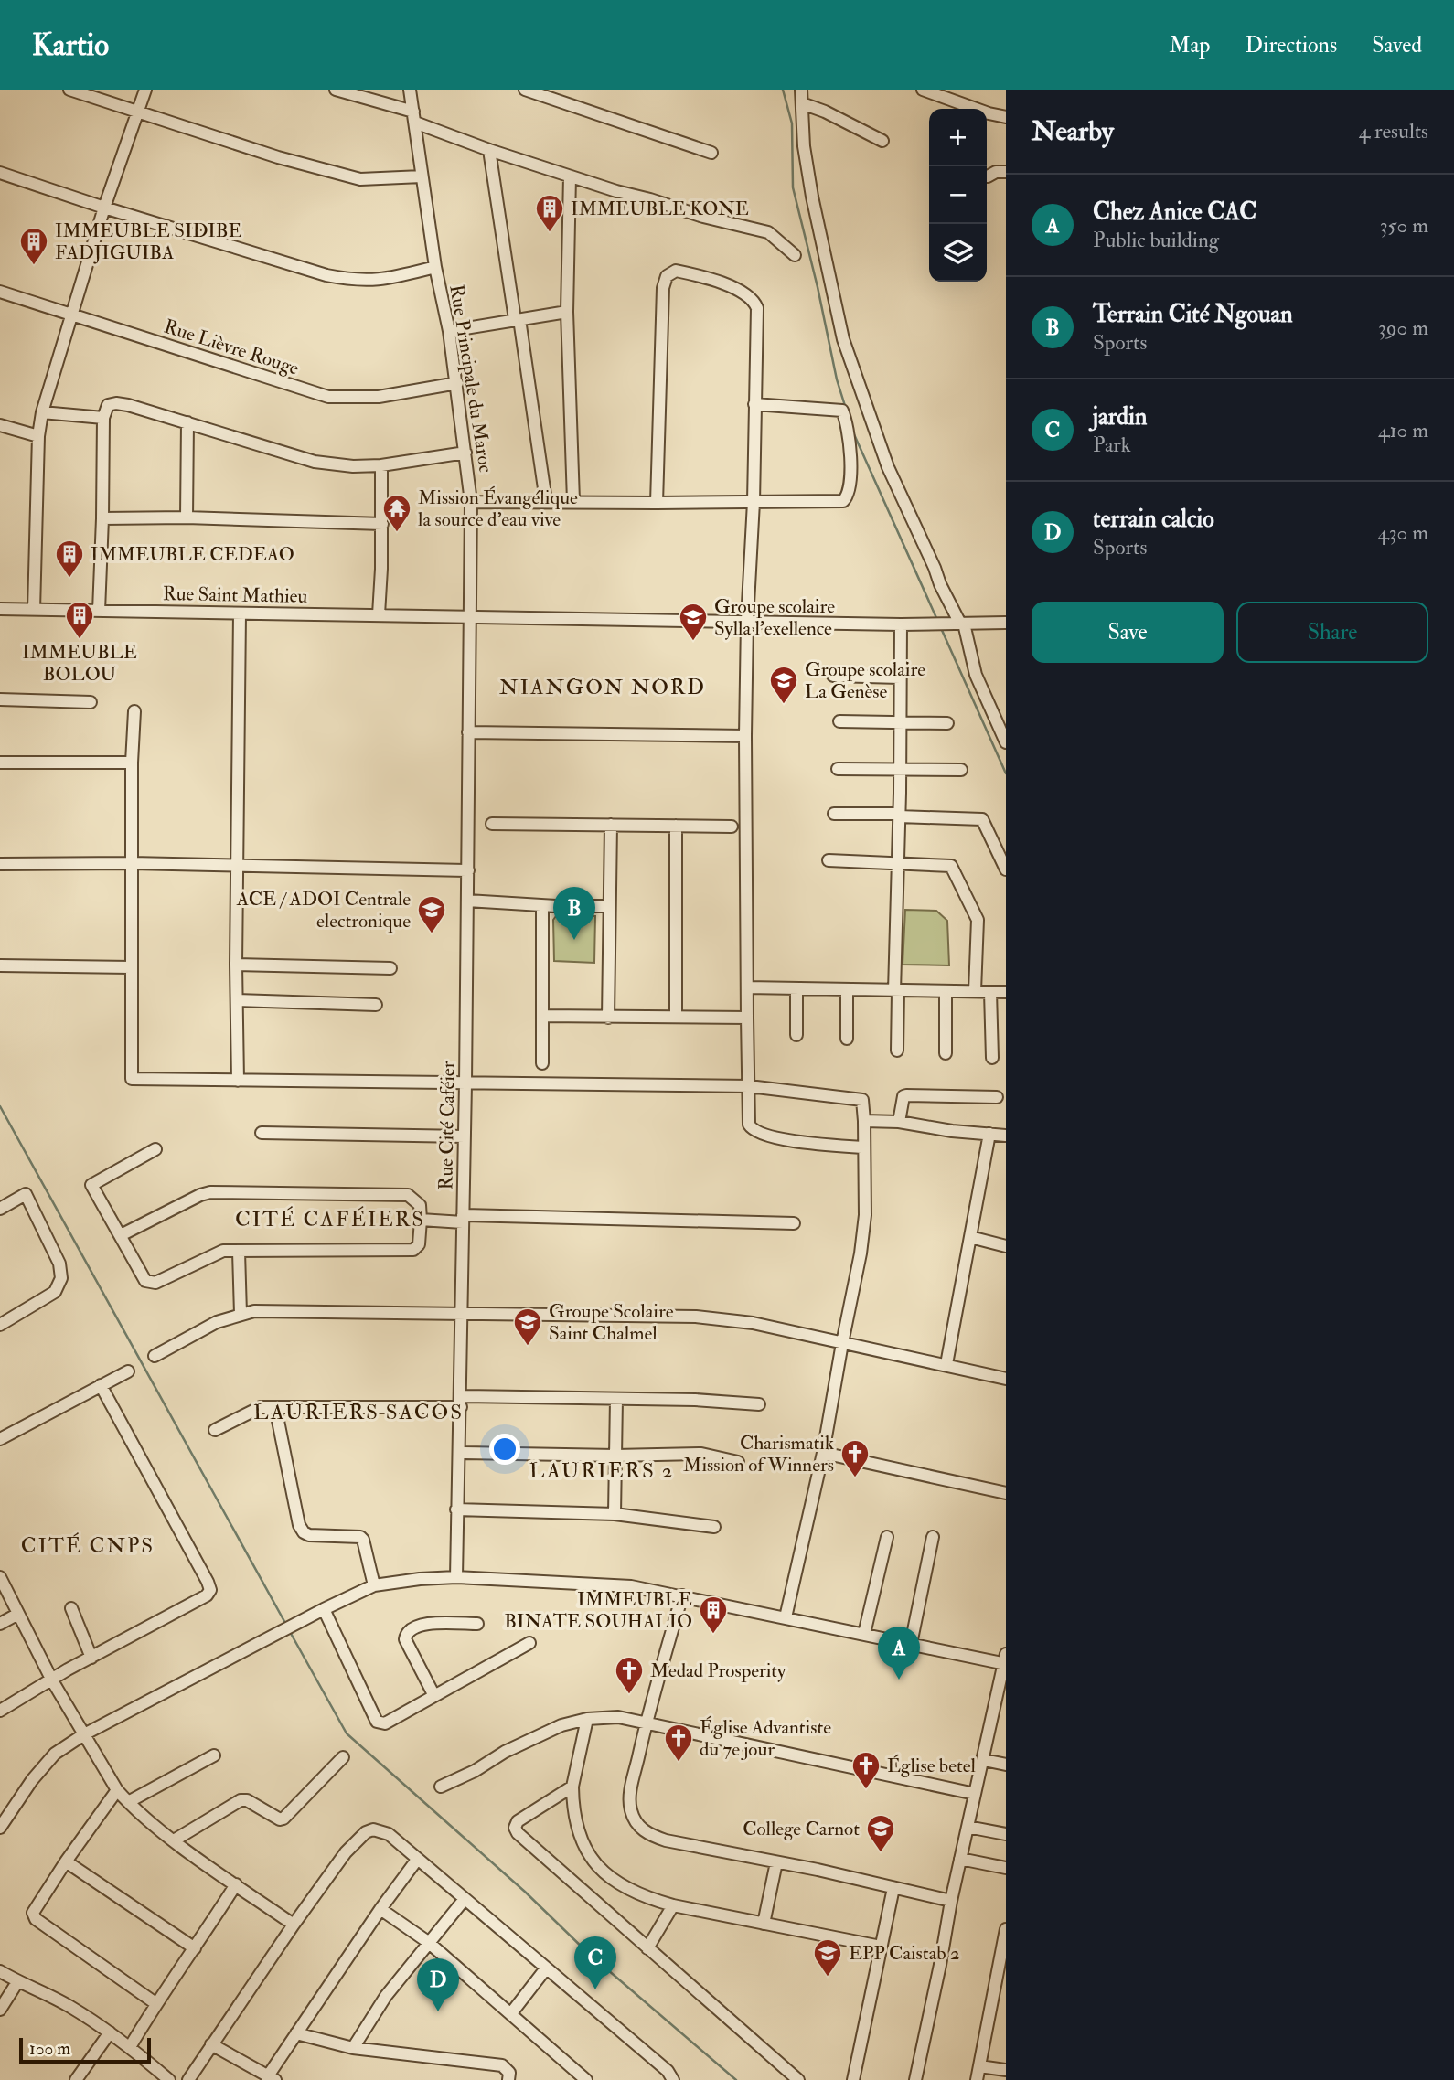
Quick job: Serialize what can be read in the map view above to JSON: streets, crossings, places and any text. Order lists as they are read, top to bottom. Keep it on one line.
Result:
{"streets":{"street":["Rue Lièvre Rouge","Rue Principale du Maroc","Rue Saint Mathieu","Rue Cité Caféier"]},"crossings":[["Rue Lièvre Rouge","Rue Principale du Maroc"],["Rue Principale du Maroc","Rue Saint Mathieu"],["Rue Principale du Maroc","Rue Cité Caféier"]],"districts":["NIANGON NORD","CITÉ CAFÉIERS","LAURIERS SACOS","LAURIERS 2","CITÉ CNPS"],"places":{"building":["IMMEUBLE KONE","IMMEUBLE SIDIBE FADJIGUIBA","IMMEUBLE CEDEAO","IMMEUBLE BOLOU","IMMEUBLE BINATE SOUHALIO"],"temple":["Mission Évangélique la source d'eau vive"],"school or university":["Groupe scolaire Sylla l’exellence","Groupe scolaire La Genèse","ACE / ADOI Centrale electronique","Groupe Scolaire Saint Chalmel","College Carnot","EPP Caistab 2"],"church":["Charismatik Mission of Winners","Medad Prosperity","Église Advantiste du 7e jour","Église betel"]},"scale_bar":"100 m","page":{"header":"Kartio","nav":["Map","Directions","Saved"],"heading":["Nearby","4 results"],"map_buttons":["+","−"],"list":[{"mark":"A","name":"Chez Anice CAC","note":"Public building","value":"350 m"},{"mark":"B","name":"Terrain Cité Ngouan","note":"Sports","value":"390 m"},{"mark":"C","name":"jardin","note":"Park","value":"410 m"},{"mark":"D","name":"terrain calcio","note":"Sports","value":"430 m"}],"buttons":["Save","Share"],"pins":["B","A","C","D"],"scale":"100 m"}}
